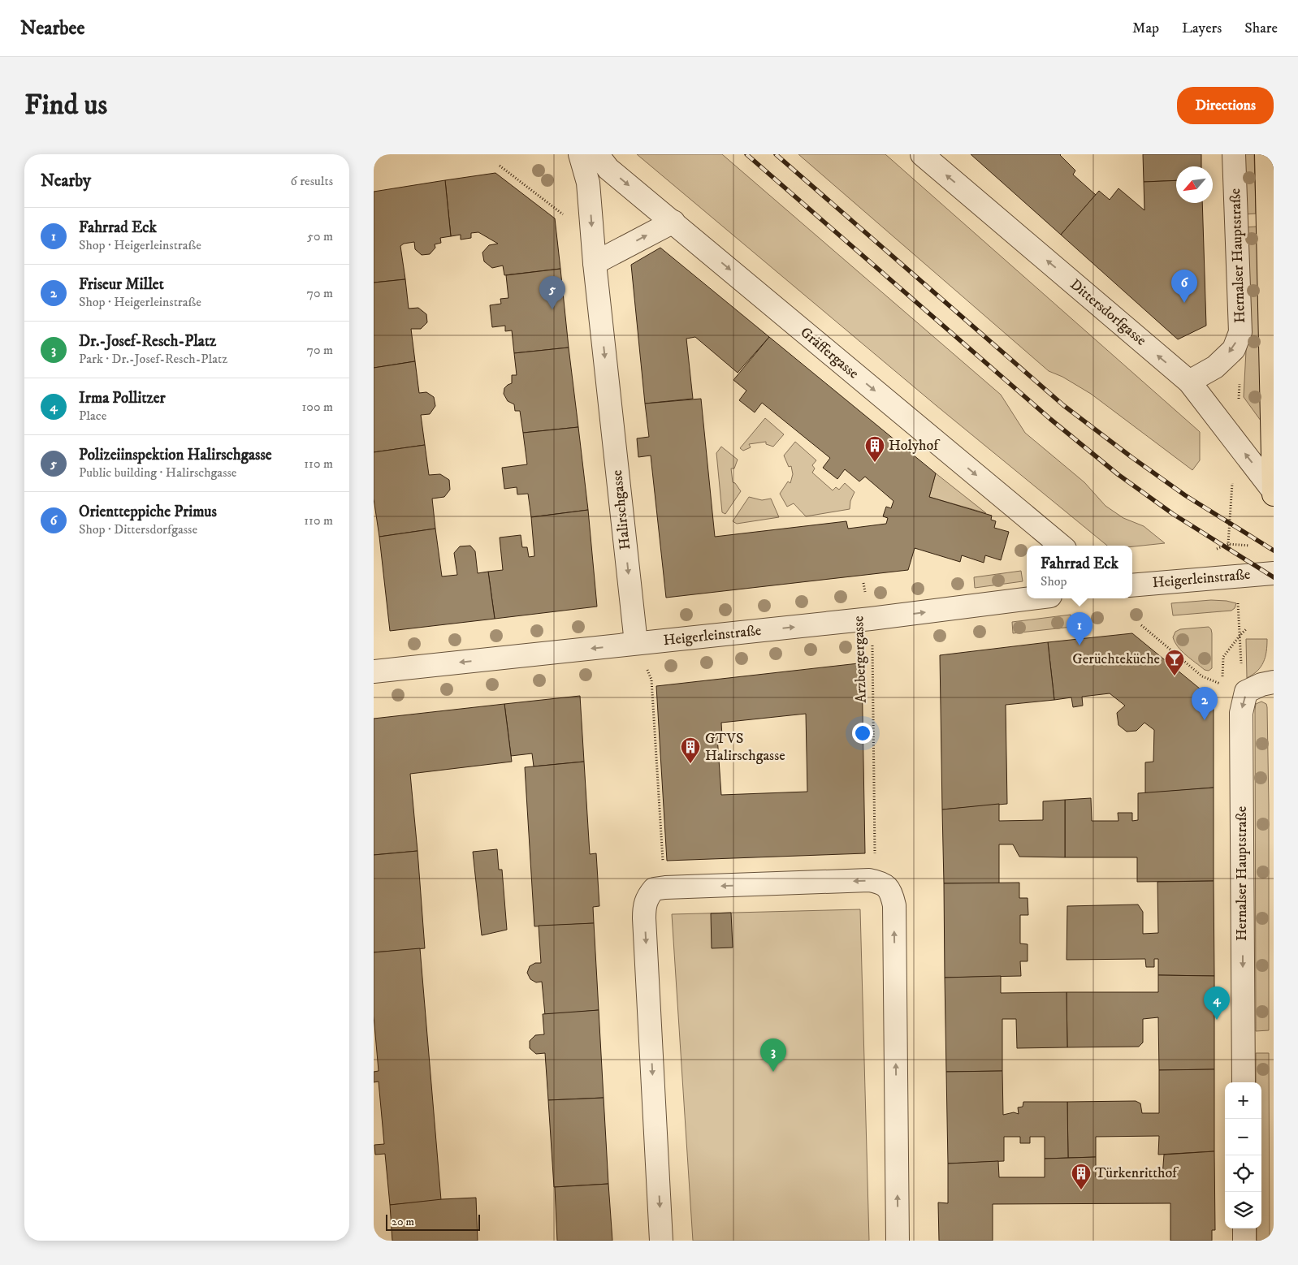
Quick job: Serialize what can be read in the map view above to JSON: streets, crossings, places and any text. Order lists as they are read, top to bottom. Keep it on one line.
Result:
{"streets":{"main road":["Hernalser Hauptstraße"],"street":["Dittersdorfgasse","Gräffergasse","Halirschgasse","Heigerleinstraße"],"path":["Arzbergergasse"]},"crossings":[["Hernalser Hauptstraße","Dittersdorfgasse"],["Halirschgasse","Heigerleinstraße"],["Heigerleinstraße","Arzbergergasse"]],"one_way":["Hernalser Hauptstraße","Dittersdorfgasse","Gräffergasse","Halirschgasse"],"places":{"building":["Holyhof","GTVS Halirschgasse","Türkenritthof"],"bar":["Gerüchteküche"]},"scale_bar":"20 m","north":"bottom left","page":{"header":"Nearbee","nav":["Map","Layers","Share"],"buttons":"Directions","title":"Find us","heading":["Nearby","6 results"],"list":[{"mark":"1","name":"Fahrrad Eck","note":"Shop · Heigerleinstraße","value":"50 m"},{"mark":"2","name":"Friseur Millet","note":"Shop · Heigerleinstraße","value":"70 m"},{"mark":"3","name":"Dr.-Josef-Resch-Platz","note":"Park · Dr.-Josef-Resch-Platz","value":"70 m"},{"mark":"4","name":"Irma Pollitzer","note":"Place","value":"100 m"},{"mark":"5","name":"Polizeiinspektion Halirschgasse","note":"Public building · Halirschgasse","value":"110 m"},{"mark":"6","name":"Orientteppiche Primus","note":"Shop · Dittersdorfgasse","value":"110 m"}],"pins":["6","5","1","2","4","3"],"popup":["Fahrrad Eck","Shop"],"map_buttons":["+","−"],"scale":"20 m"}}
